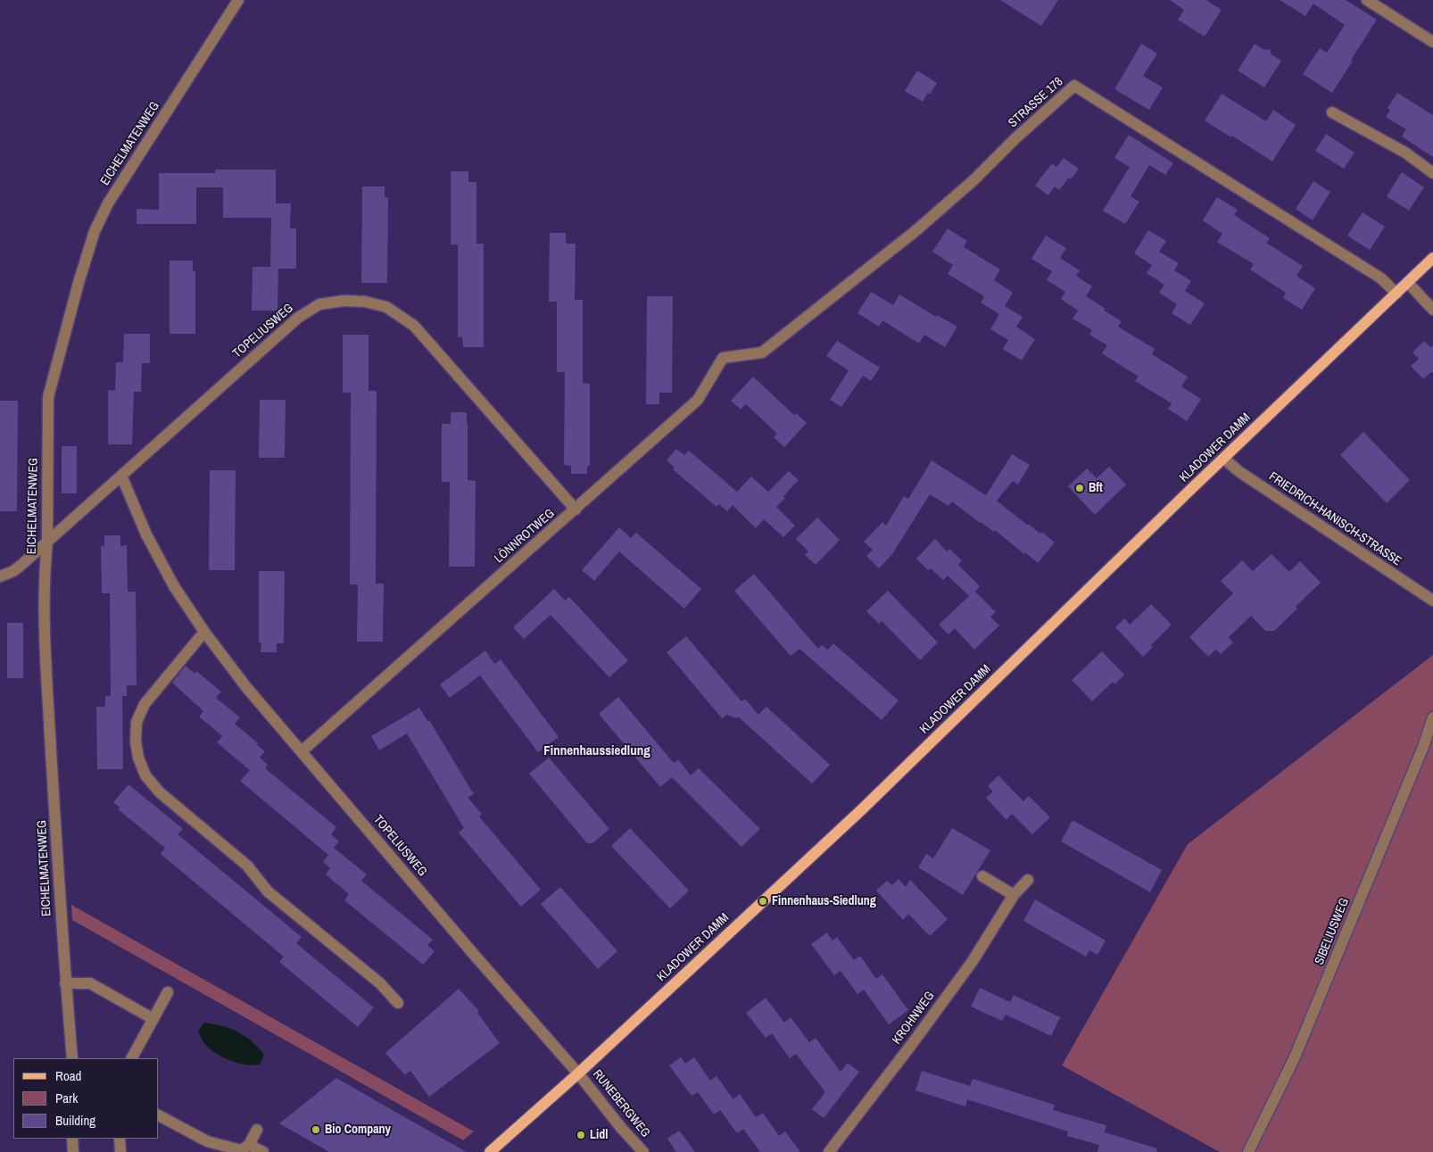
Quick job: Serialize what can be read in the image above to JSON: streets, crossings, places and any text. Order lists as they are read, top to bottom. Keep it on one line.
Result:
{"streets":{"main road":["KLADOWER DAMM"],"street":["STRASSE 178","EICHELMATENWEG","TOPELIUSWEG","FRIEDRICH-HANISCH-STRASSE","LÖNNROTWEG","SIBELIUSWEG","KROHNWEG","RUNEBERGWEG"]},"crossings":[["STRASSE 178","KLADOWER DAMM"],["STRASSE 178","LÖNNROTWEG"],["TOPELIUSWEG","KLADOWER DAMM"],["TOPELIUSWEG","LÖNNROTWEG"],["TOPELIUSWEG","RUNEBERGWEG"],["KLADOWER DAMM","FRIEDRICH-HANISCH-STRASSE"],["KLADOWER DAMM","RUNEBERGWEG"]],"districts":["Finnenhaussiedlung"],"places":["Bft","Finnenhaus-Siedlung","Bio Company","Lidl"],"legend":["Road","Park","Building"]}
